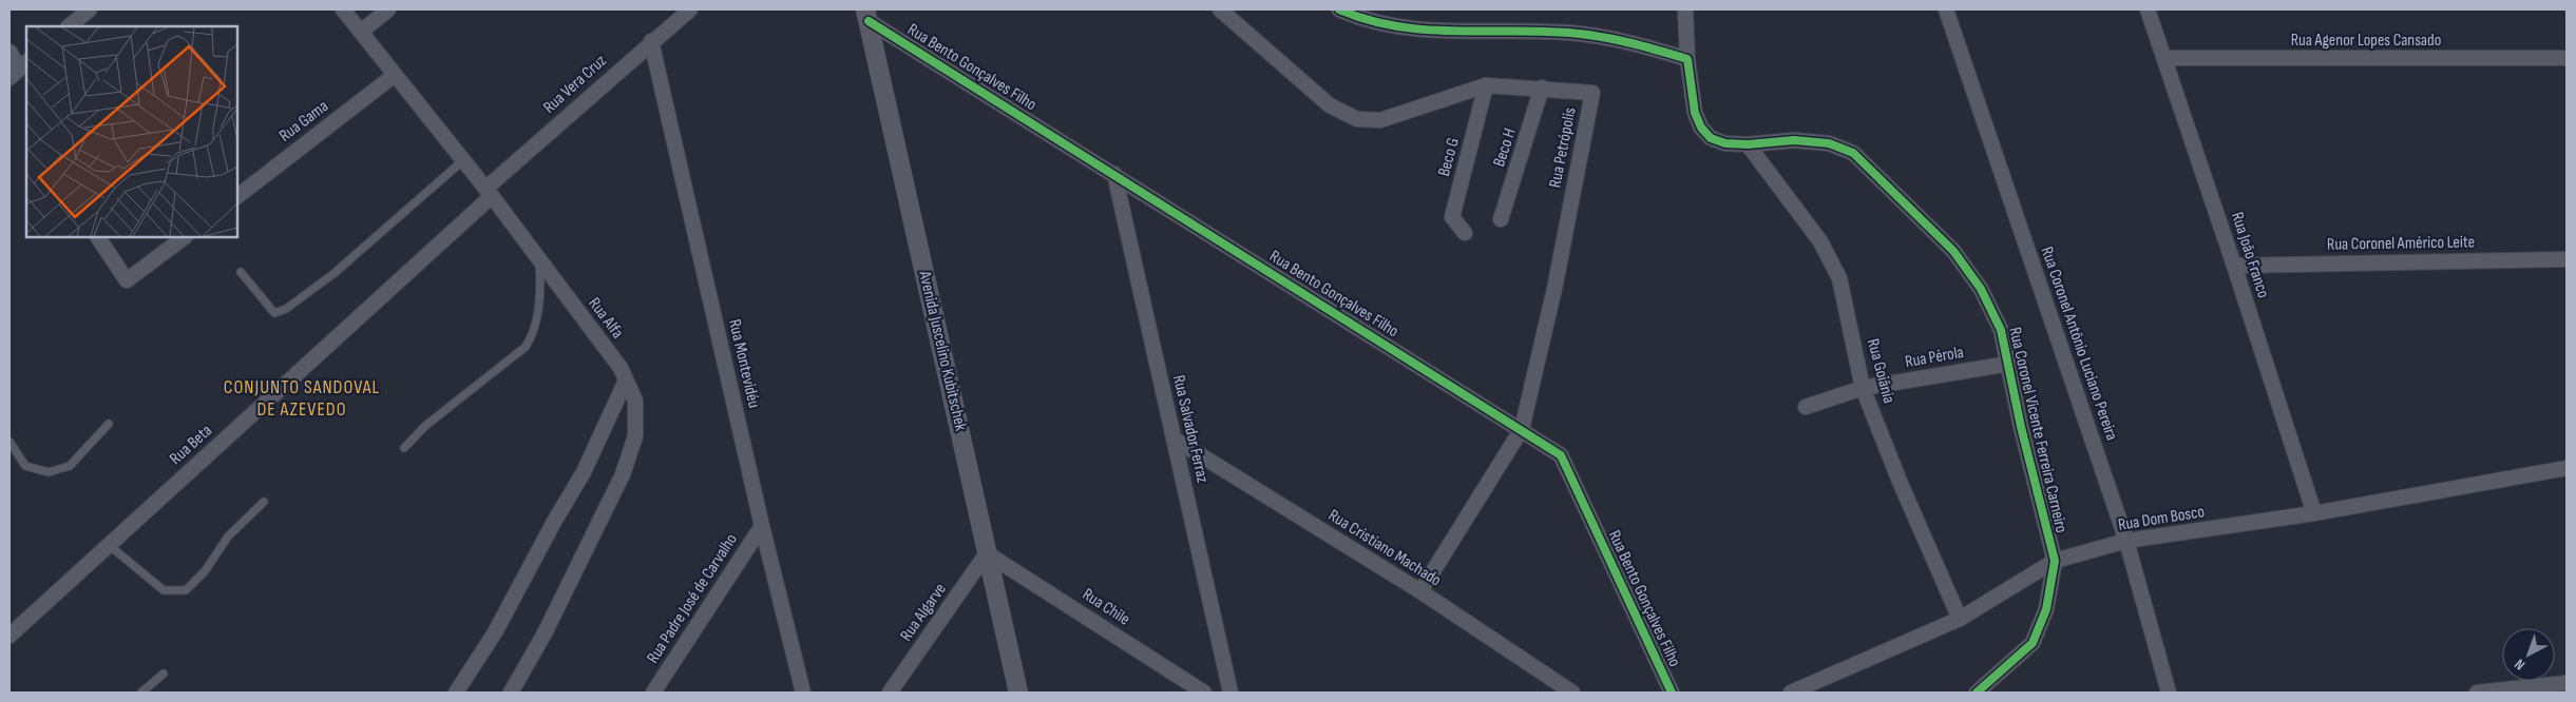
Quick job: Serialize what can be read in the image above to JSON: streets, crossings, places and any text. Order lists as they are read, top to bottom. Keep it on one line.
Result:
{"streets":{"street":["Rua Agenor Lopes Cansado","Rua Bento Gonçalves Filho","Rua Vera Cruz","Rua Gama","Beco H","Rua Petrópolis","Beco G","Rua Coronel Américo Leite","Rua João Franco","Rua Alfa","Rua Coronel Antônio Luciano Pereira","Avenida Juscelino Kubitschek","Rua Pérola","Rua Montevidéu","Rua Goiânia","Rua Salvador Ferraz","Rua Coronel Vicente Ferreira Carneiro","Rua Beta","Rua Dom Bosco","Rua Cristiano Machado","Rua Padre José de Carvalho","Rua Chile","Rua Algarve"]},"crossings":[["Rua Agenor Lopes Cansado","Rua João Franco"],["Rua Bento Gonçalves Filho","Rua Petrópolis"],["Rua Bento Gonçalves Filho","Avenida Juscelino Kubitschek"],["Rua Bento Gonçalves Filho","Rua Salvador Ferraz"],["Rua Vera Cruz","Rua Alfa"],["Rua Vera Cruz","Rua Montevidéu"],["Rua Vera Cruz","Rua Beta"],["Rua Gama","Rua Alfa"],["Beco H","Rua Petrópolis"],["Rua Petrópolis","Beco G"],["Rua Petrópolis","Rua Cristiano Machado"],["Rua Coronel Américo Leite","Rua João Franco"],["Rua João Franco","Rua Dom Bosco"],["Rua Alfa","Rua Beta"],["Rua Coronel Antônio Luciano Pereira","Rua Dom Bosco"],["Avenida Juscelino Kubitschek","Rua Chile"],["Avenida Juscelino Kubitschek","Rua Algarve"],["Rua Pérola","Rua Goiânia"],["Rua Pérola","Rua Coronel Vicente Ferreira Carneiro"],["Rua Montevidéu","Rua Padre José de Carvalho"],["Rua Goiânia","Rua Coronel Vicente Ferreira Carneiro"],["Rua Goiânia","Rua Dom Bosco"],["Rua Salvador Ferraz","Rua Cristiano Machado"],["Rua Coronel Vicente Ferreira Carneiro","Rua Dom Bosco"],["Rua Chile","Rua Algarve"]],"districts":["CONJUNTO SANDOVAL DE AZEVEDO"],"north":"bottom left"}
